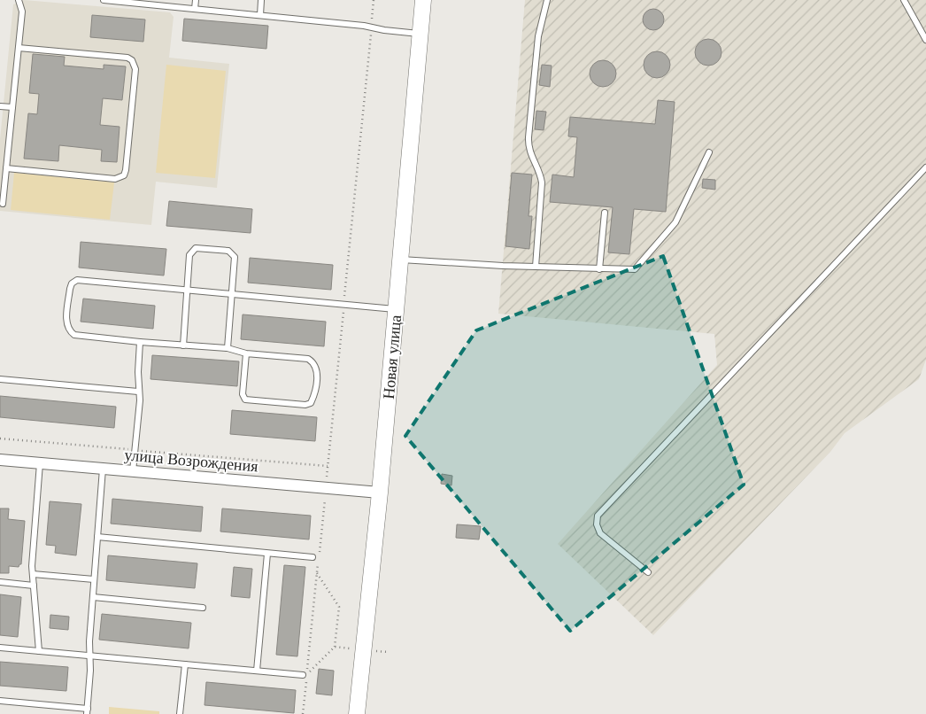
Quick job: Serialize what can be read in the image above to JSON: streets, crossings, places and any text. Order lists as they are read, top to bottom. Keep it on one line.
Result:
{"streets":{"street":["Новая улица","улица Возрождения"]},"crossings":[["Новая улица","улица Возрождения"]]}
